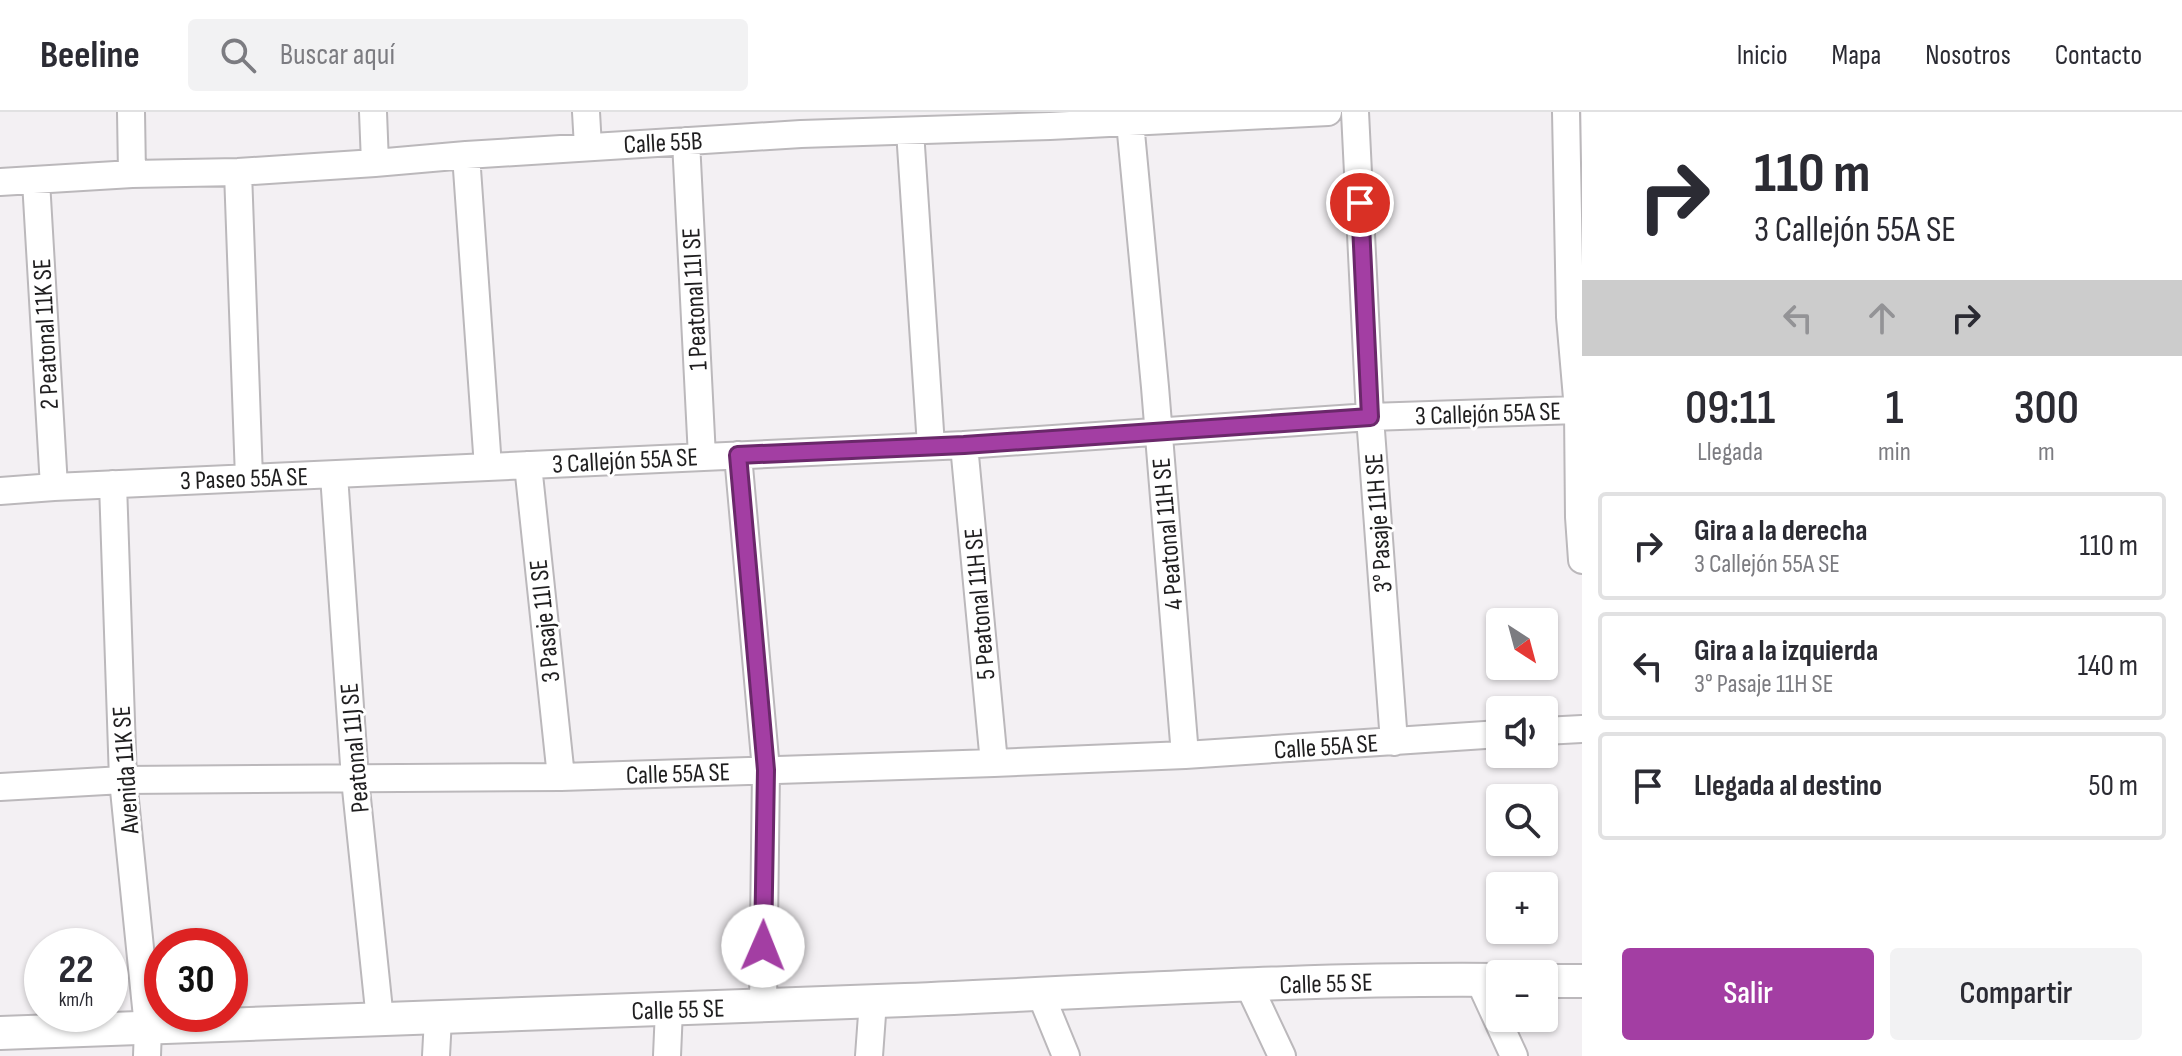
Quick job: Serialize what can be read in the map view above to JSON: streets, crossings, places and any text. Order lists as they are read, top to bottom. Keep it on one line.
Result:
{"streets":{"street":["Calle 55B","1 Peatonal 11I SE","2 Peatonal 11K SE","3 Callejón 55A SE","3 Paseo 55A SE","3° Pasaje 11H SE","4 Peatonal 11H SE","5 Peatonal 11H SE","3 Pasaje 11I SE","Calle 55A SE","Peatonal 11J SE","Avenida 11K SE","Calle 55 SE"]},"crossings":[["Calle 55B","1 Peatonal 11I SE"],["Calle 55B","2 Peatonal 11K SE"],["Calle 55B","4 Peatonal 11H SE"],["1 Peatonal 11I SE","3 Callejón 55A SE"],["2 Peatonal 11K SE","3 Paseo 55A SE"],["3 Callejón 55A SE","3 Paseo 55A SE"],["3 Callejón 55A SE","3° Pasaje 11H SE"],["3 Callejón 55A SE","4 Peatonal 11H SE"],["3 Callejón 55A SE","5 Peatonal 11H SE"],["3 Callejón 55A SE","3 Pasaje 11I SE"],["3 Paseo 55A SE","Peatonal 11J SE"],["3 Paseo 55A SE","Avenida 11K SE"],["3° Pasaje 11H SE","Calle 55A SE"],["4 Peatonal 11H SE","Calle 55A SE"],["5 Peatonal 11H SE","Calle 55A SE"],["3 Pasaje 11I SE","Calle 55A SE"],["Calle 55A SE","Peatonal 11J SE"],["Calle 55A SE","Avenida 11K SE"],["Peatonal 11J SE","Calle 55 SE"],["Avenida 11K SE","Calle 55 SE"]],"north":"bottom right","page":{"header":"Beeline","search":"Buscar aquí","nav":["Inicio","Mapa","Nosotros","Contacto"],"turn":["110 m","3 Callejón 55A SE"],"eta":["09:11","Llegada","1","min","300","m"],"list":[{"name":"Gira a la derecha","note":"3 Callejón 55A SE","value":"110 m"},{"name":"Gira a la izquierda","note":"3° Pasaje 11H SE","value":"140 m"},{"name":"Llegada al destino","value":"50 m"}],"map_buttons":["+","−"],"speed":"22 km/h","limit":"30","buttons":["Salir","Compartir"]}}
